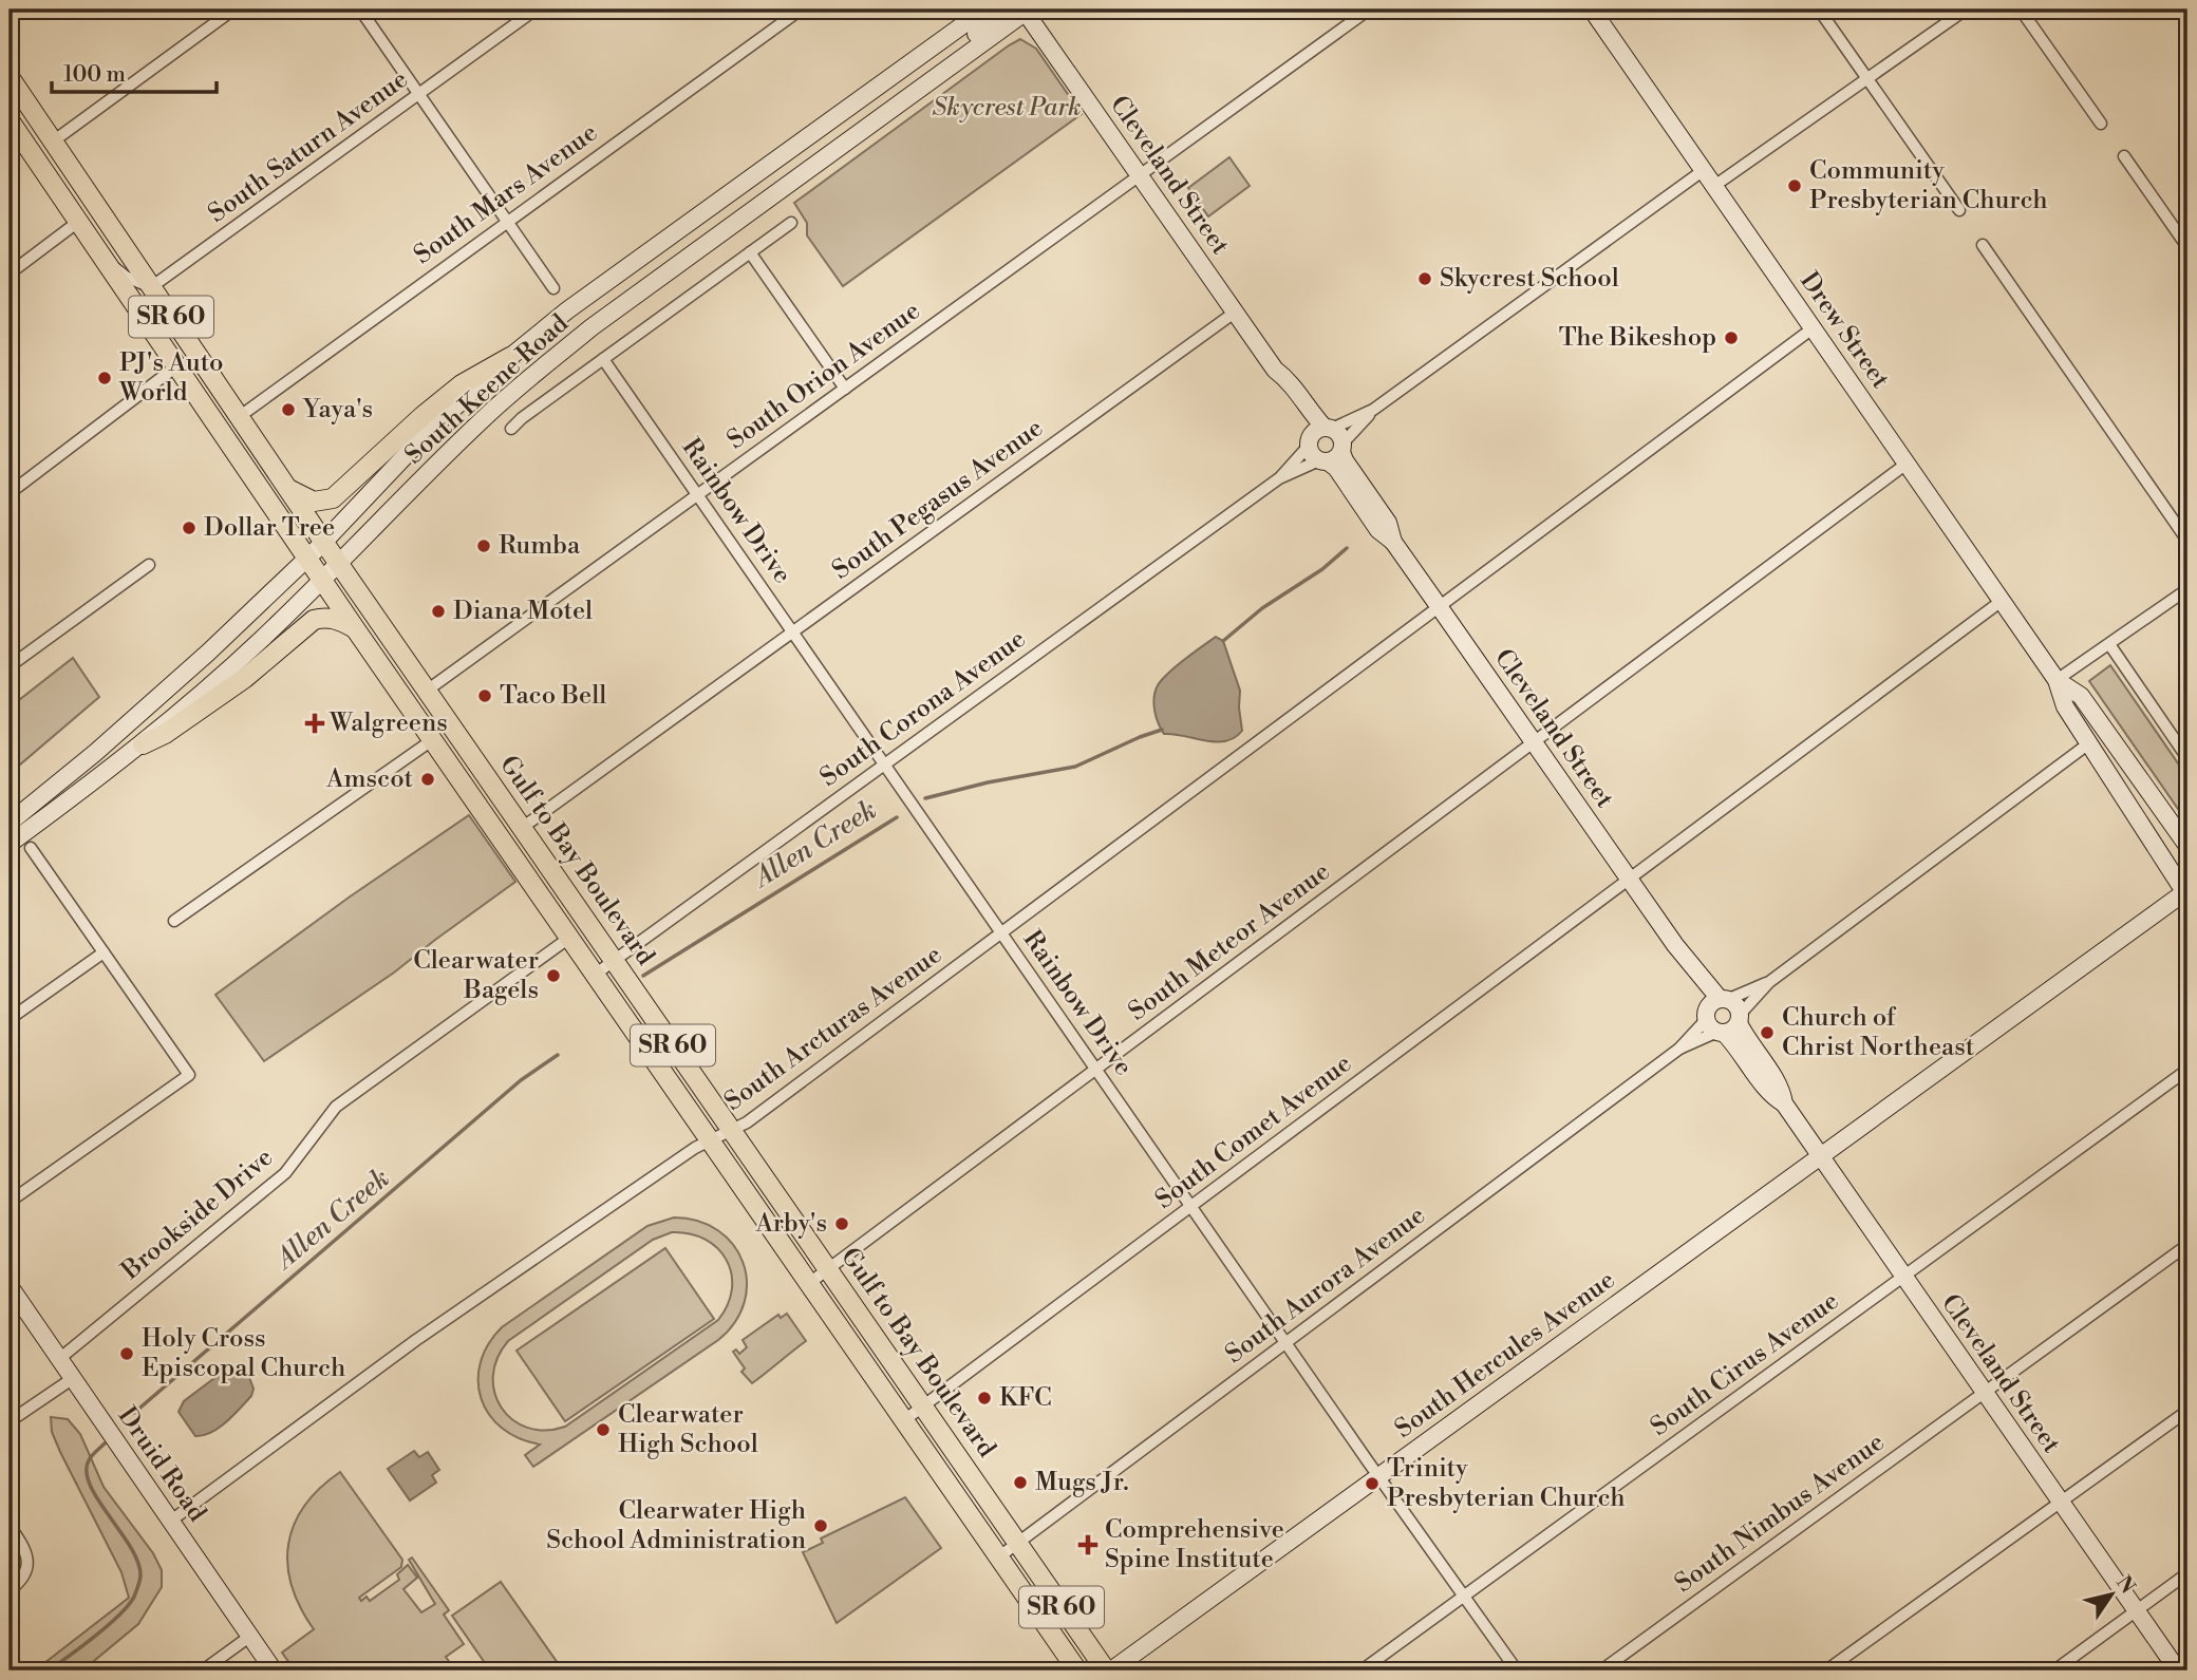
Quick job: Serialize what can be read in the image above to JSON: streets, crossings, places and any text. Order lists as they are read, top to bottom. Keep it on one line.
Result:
{"streets":{"main road":["Cleveland Street","SR 60","Drew Street","South Keene Road","Gulf to Bay Boulevard","South Hercules Avenue","Druid Road"],"street":["South Saturn Avenue","South Mars Avenue","South Orion Avenue","South Pegasus Avenue","Rainbow Drive","South Corona Avenue","South Meteor Avenue","South Arcturas Avenue","South Comet Avenue","Brookside Drive","South Aurora Avenue","South Cirus Avenue","South Nimbus Avenue"]},"crossings":[["South Saturn Avenue","Gulf to Bay Boulevard"],["Cleveland Street","South Orion Avenue"],["Cleveland Street","South Keene Road"],["Cleveland Street","South Pegasus Avenue"],["Cleveland Street","South Corona Avenue"],["Cleveland Street","South Meteor Avenue"],["Cleveland Street","South Arcturas Avenue"],["Cleveland Street","South Comet Avenue"],["Cleveland Street","South Aurora Avenue"],["Cleveland Street","South Hercules Avenue"],["Cleveland Street","South Cirus Avenue"],["Cleveland Street","South Nimbus Avenue"],["South Mars Avenue","Gulf to Bay Boulevard"],["Drew Street","South Meteor Avenue"],["Drew Street","South Arcturas Avenue"],["Drew Street","South Comet Avenue"],["Drew Street","South Hercules Avenue"],["South Orion Avenue","Rainbow Drive"],["South Orion Avenue","Gulf to Bay Boulevard"],["South Keene Road","Gulf to Bay Boulevard"],["South Pegasus Avenue","Rainbow Drive"],["South Pegasus Avenue","Gulf to Bay Boulevard"],["Rainbow Drive","South Corona Avenue"],["Rainbow Drive","South Meteor Avenue"],["Rainbow Drive","South Arcturas Avenue"],["Rainbow Drive","South Comet Avenue"],["Rainbow Drive","South Aurora Avenue"],["Rainbow Drive","South Hercules Avenue"],["Rainbow Drive","South Cirus Avenue"],["South Corona Avenue","Gulf to Bay Boulevard"],["Gulf to Bay Boulevard","South Meteor Avenue"],["Gulf to Bay Boulevard","South Arcturas Avenue"],["Gulf to Bay Boulevard","South Comet Avenue"],["Gulf to Bay Boulevard","Brookside Drive"],["Gulf to Bay Boulevard","South Aurora Avenue"],["Gulf to Bay Boulevard","South Hercules Avenue"],["South Arcturas Avenue","Druid Road"],["Brookside Drive","Druid Road"]],"water":["Allen Creek"],"parks":["Skycrest Park"],"places":{"other":["Community Presbyterian Church","Skycrest School","The Bikeshop","PJ's Auto World","Yaya's","Dollar Tree","Rumba","Diana Motel","Taco Bell","Amscot","Clearwater Bagels","Church of Christ Northeast","Arby's","Holy Cross Episcopal Church","KFC","Clearwater High School","Mugs Jr.","Trinity Presbyterian Church","Clearwater High School Administration"],"health":["Walgreens","Comprehensive Spine Institute"]},"scale_bar":"100 m","north":"top right"}
